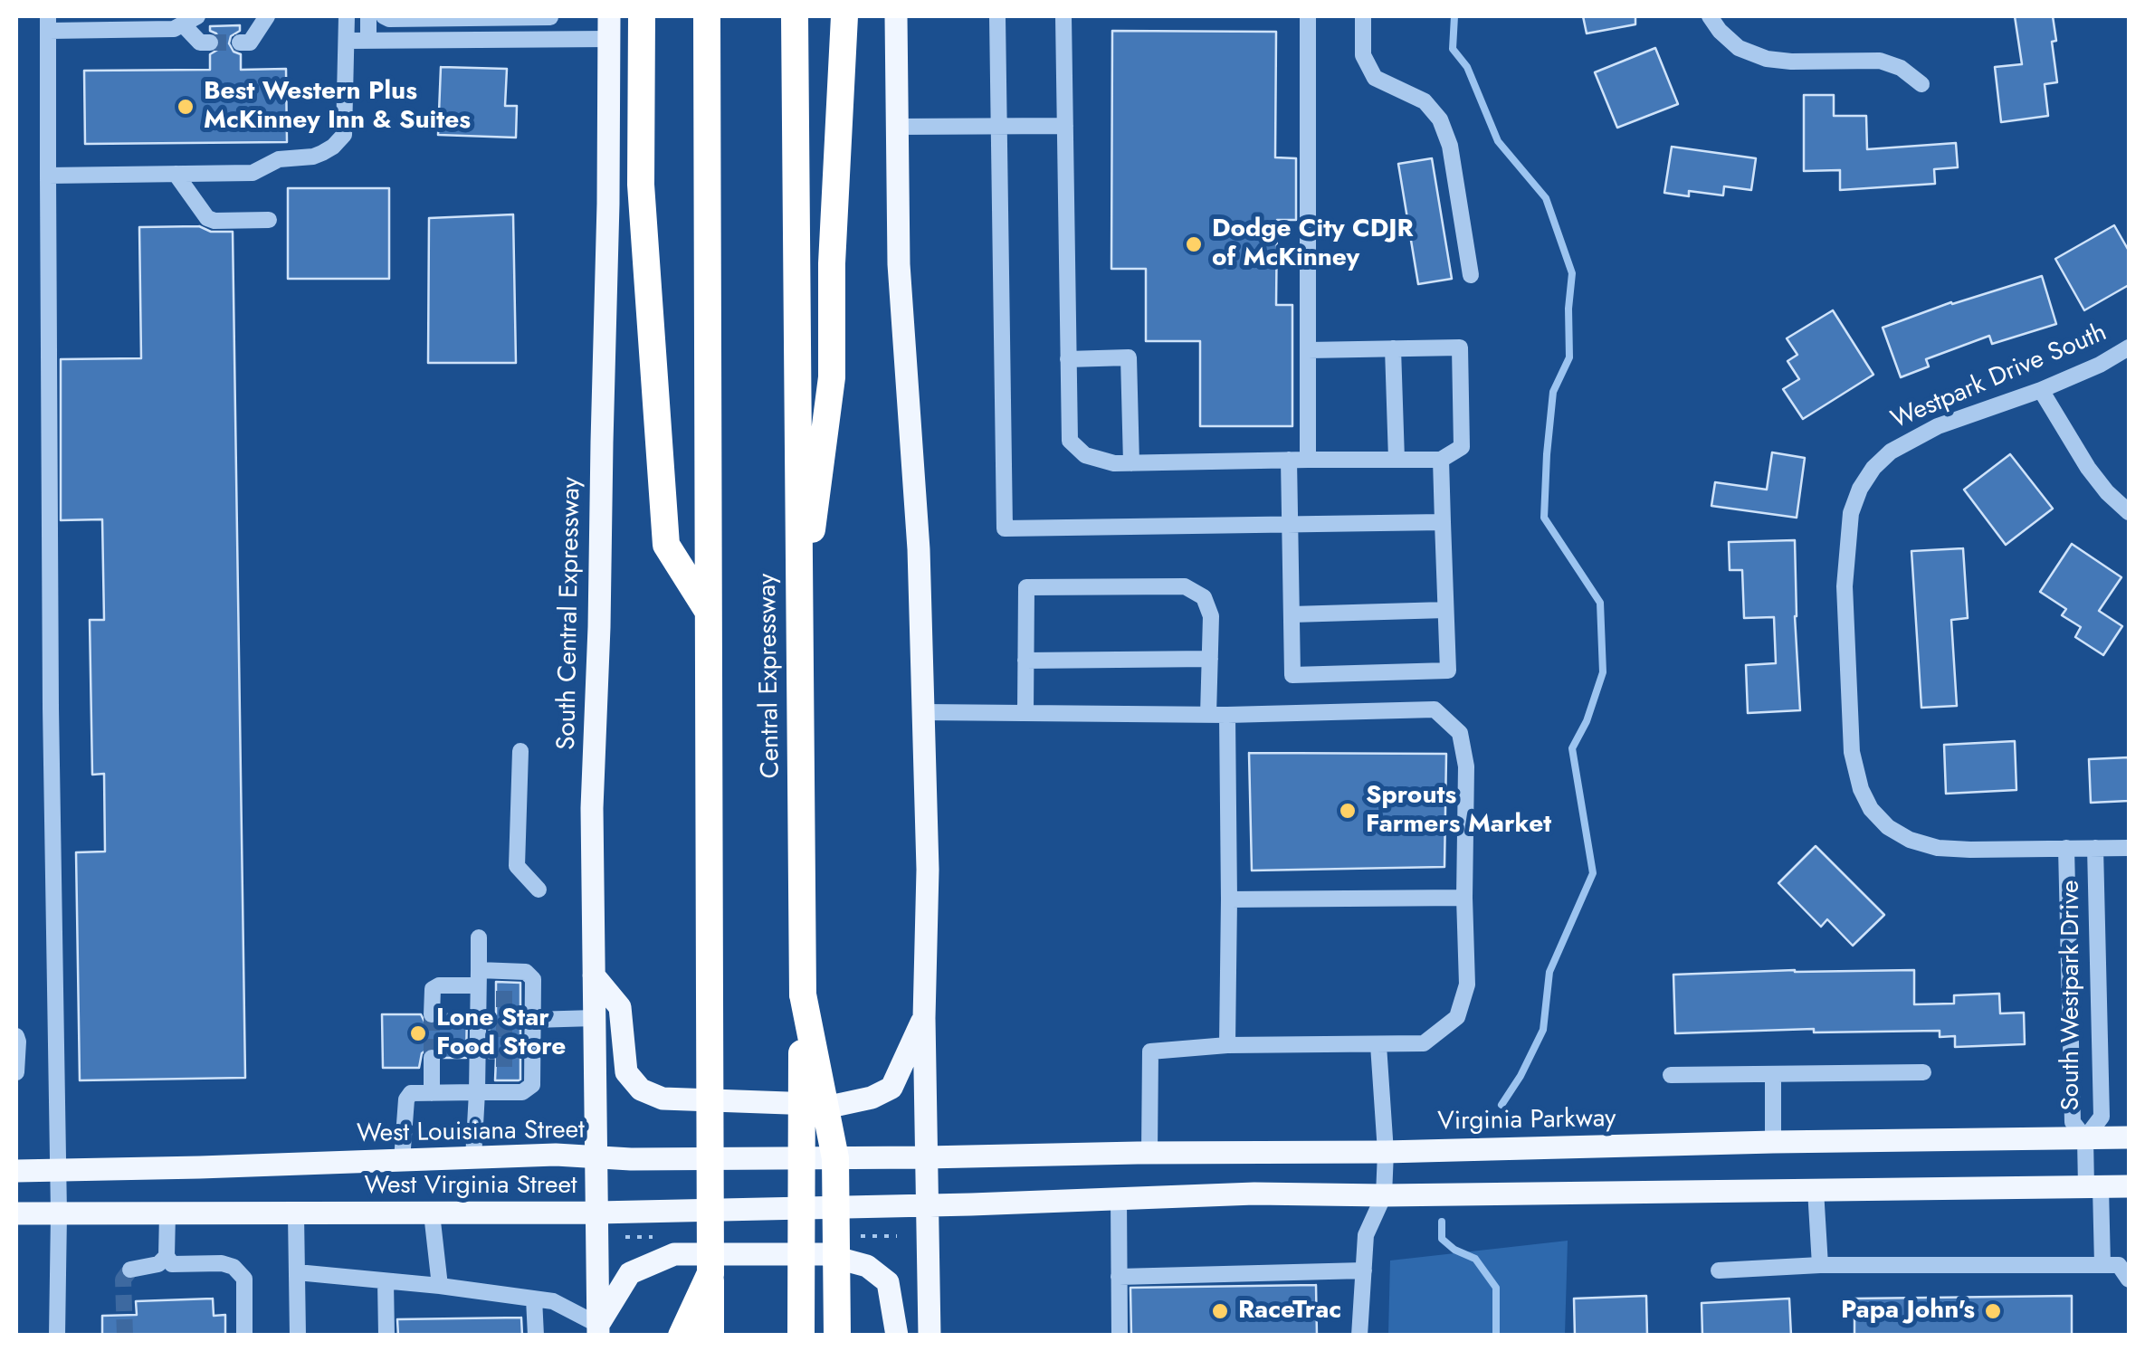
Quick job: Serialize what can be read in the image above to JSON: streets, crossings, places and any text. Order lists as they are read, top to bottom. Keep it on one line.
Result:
{"streets":{"highway":["Central Expressway"],"main road":["South Central Expressway","Virginia Parkway","West Louisiana Street","West Virginia Street"],"street":["Westpark Drive South","South Westpark Drive"]},"crossings":[["Westpark Drive South","South Westpark Drive"],["South Central Expressway","West Louisiana Street"],["South Central Expressway","West Virginia Street"],["South Westpark Drive","Virginia Parkway"],["Virginia Parkway","West Louisiana Street"]],"places":["Best Western Plus McKinney Inn & Suites","Dodge City CDJR of McKinney","Sprouts Farmers Market","Lone Star Food Store","RaceTrac","Papa John's"]}
